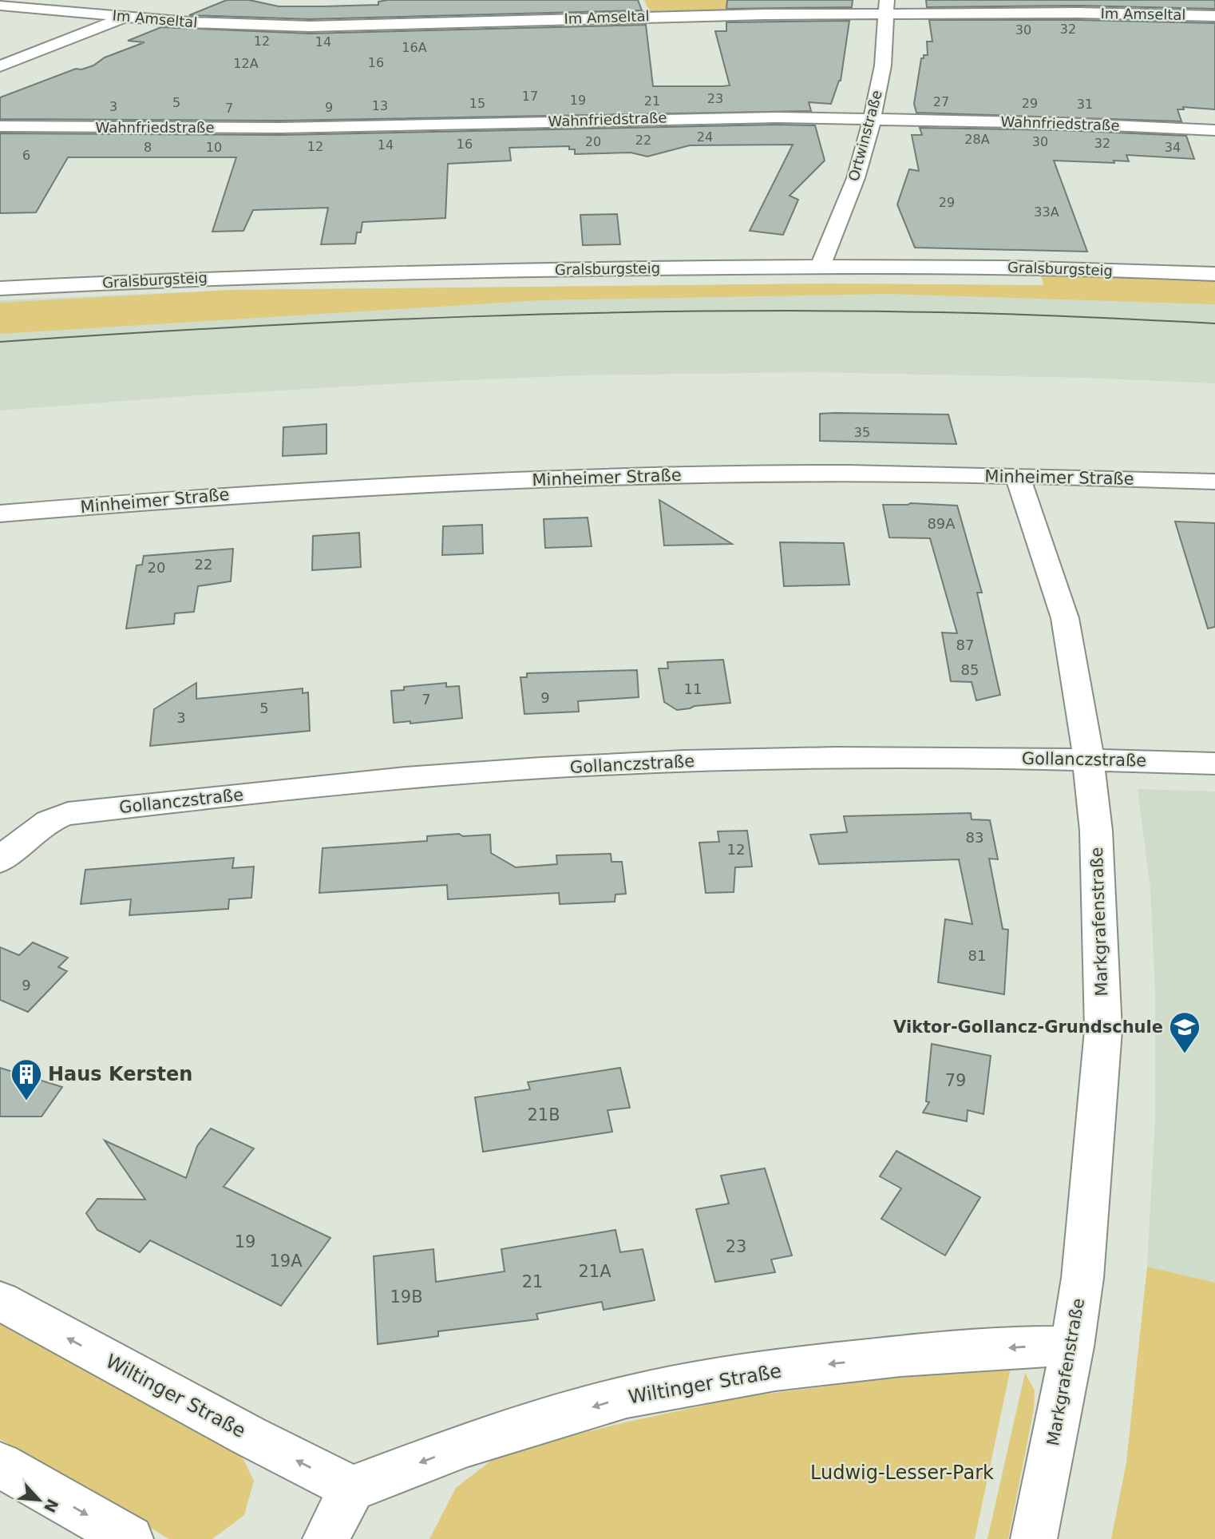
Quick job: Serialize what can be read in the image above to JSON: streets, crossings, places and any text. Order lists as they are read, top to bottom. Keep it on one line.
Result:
{"streets":{"street":["Im Amseltal","Wahnfriedstraße","Ortwinstraße","Gralsburgsteig","Minheimer Straße","Gollanczstraße","Markgrafenstraße","Wiltinger Straße"]},"crossings":[["Im Amseltal","Ortwinstraße"],["Wahnfriedstraße","Ortwinstraße"],["Ortwinstraße","Gralsburgsteig"],["Minheimer Straße","Markgrafenstraße"],["Gollanczstraße","Markgrafenstraße"],["Markgrafenstraße","Wiltinger Straße"]],"one_way":["Wiltinger Straße"],"parks":["Ludwig-Lesser-Park"],"places":{"school or university":["Viktor-Gollancz-Grundschule"],"building":["Haus Kersten"]},"house_numbers":["32","30","12","14","16A","16","12A","17","23","19","21","27","5","15","29","31","13","3","9","7","24","28A","22","20","30","32","16","14","12","8","10","34","6","29","33A","35","89A","22","20","87","85","11","9","7","5","3","83","12","81","9","79","21B","19","23","19A","21A","21","19B"],"north":"bottom right"}
